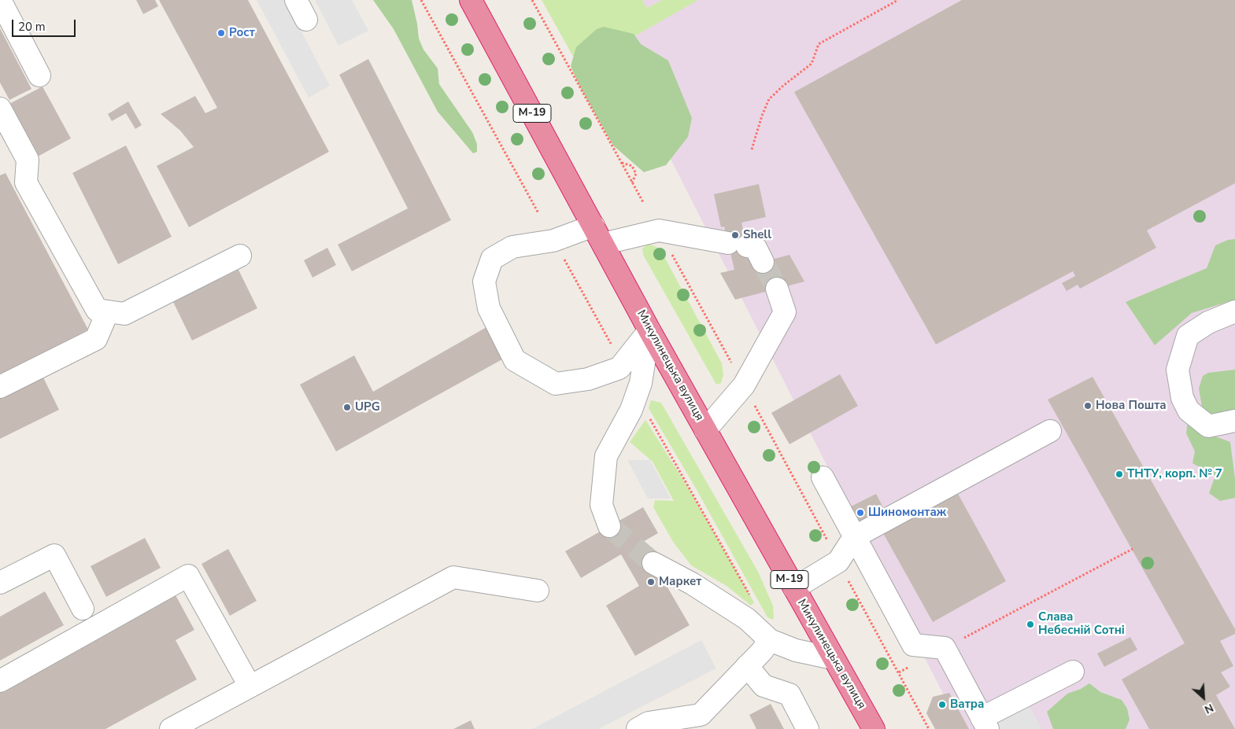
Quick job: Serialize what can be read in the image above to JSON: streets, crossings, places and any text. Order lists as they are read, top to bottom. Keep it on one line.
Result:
{"streets":{"highway":["М-19","Микулинецька вулиця"]},"places":["Рост","Shell","Нова Пошта","UPG","ТНТУ, корп. № 7","Шиномонтаж","Маркет","Слава Небесній Сотні","Ватра"],"scale_bar":"20 m","north":"bottom right"}
